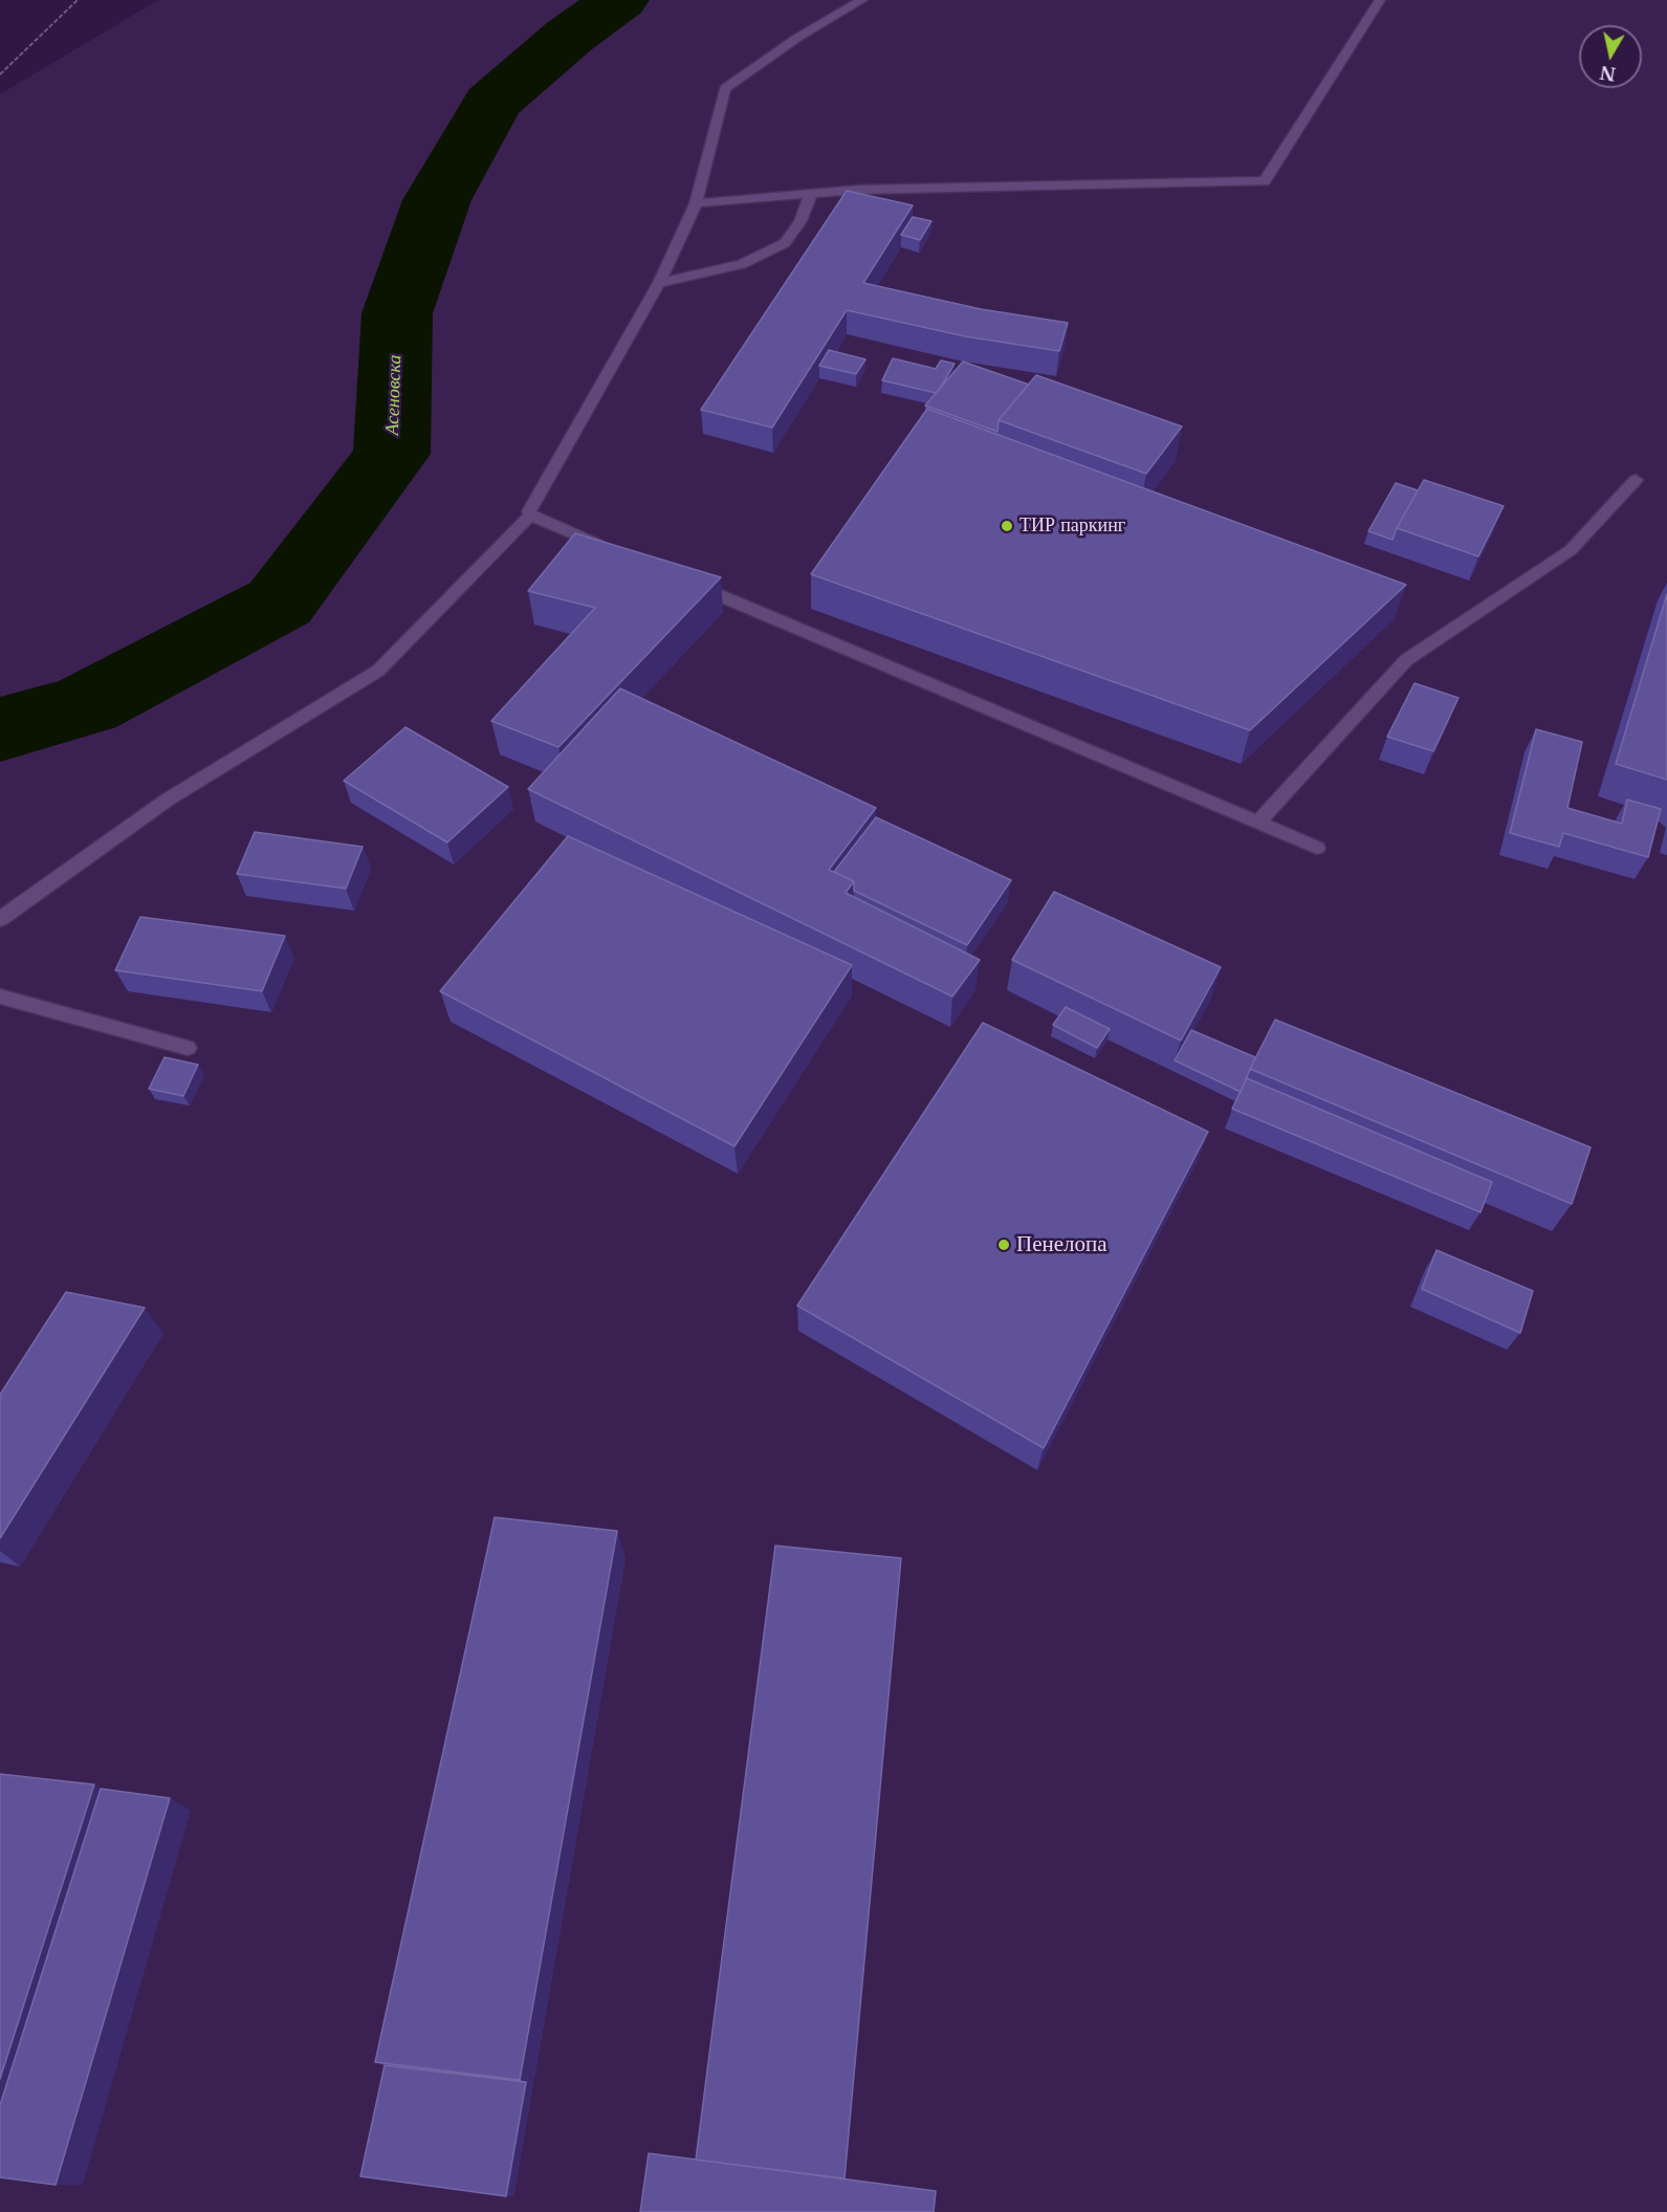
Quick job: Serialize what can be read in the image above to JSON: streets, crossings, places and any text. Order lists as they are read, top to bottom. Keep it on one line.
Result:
{"water":["Асеновска"],"places":["ТИР паркинг","Пенелопа"],"north":"bottom"}
